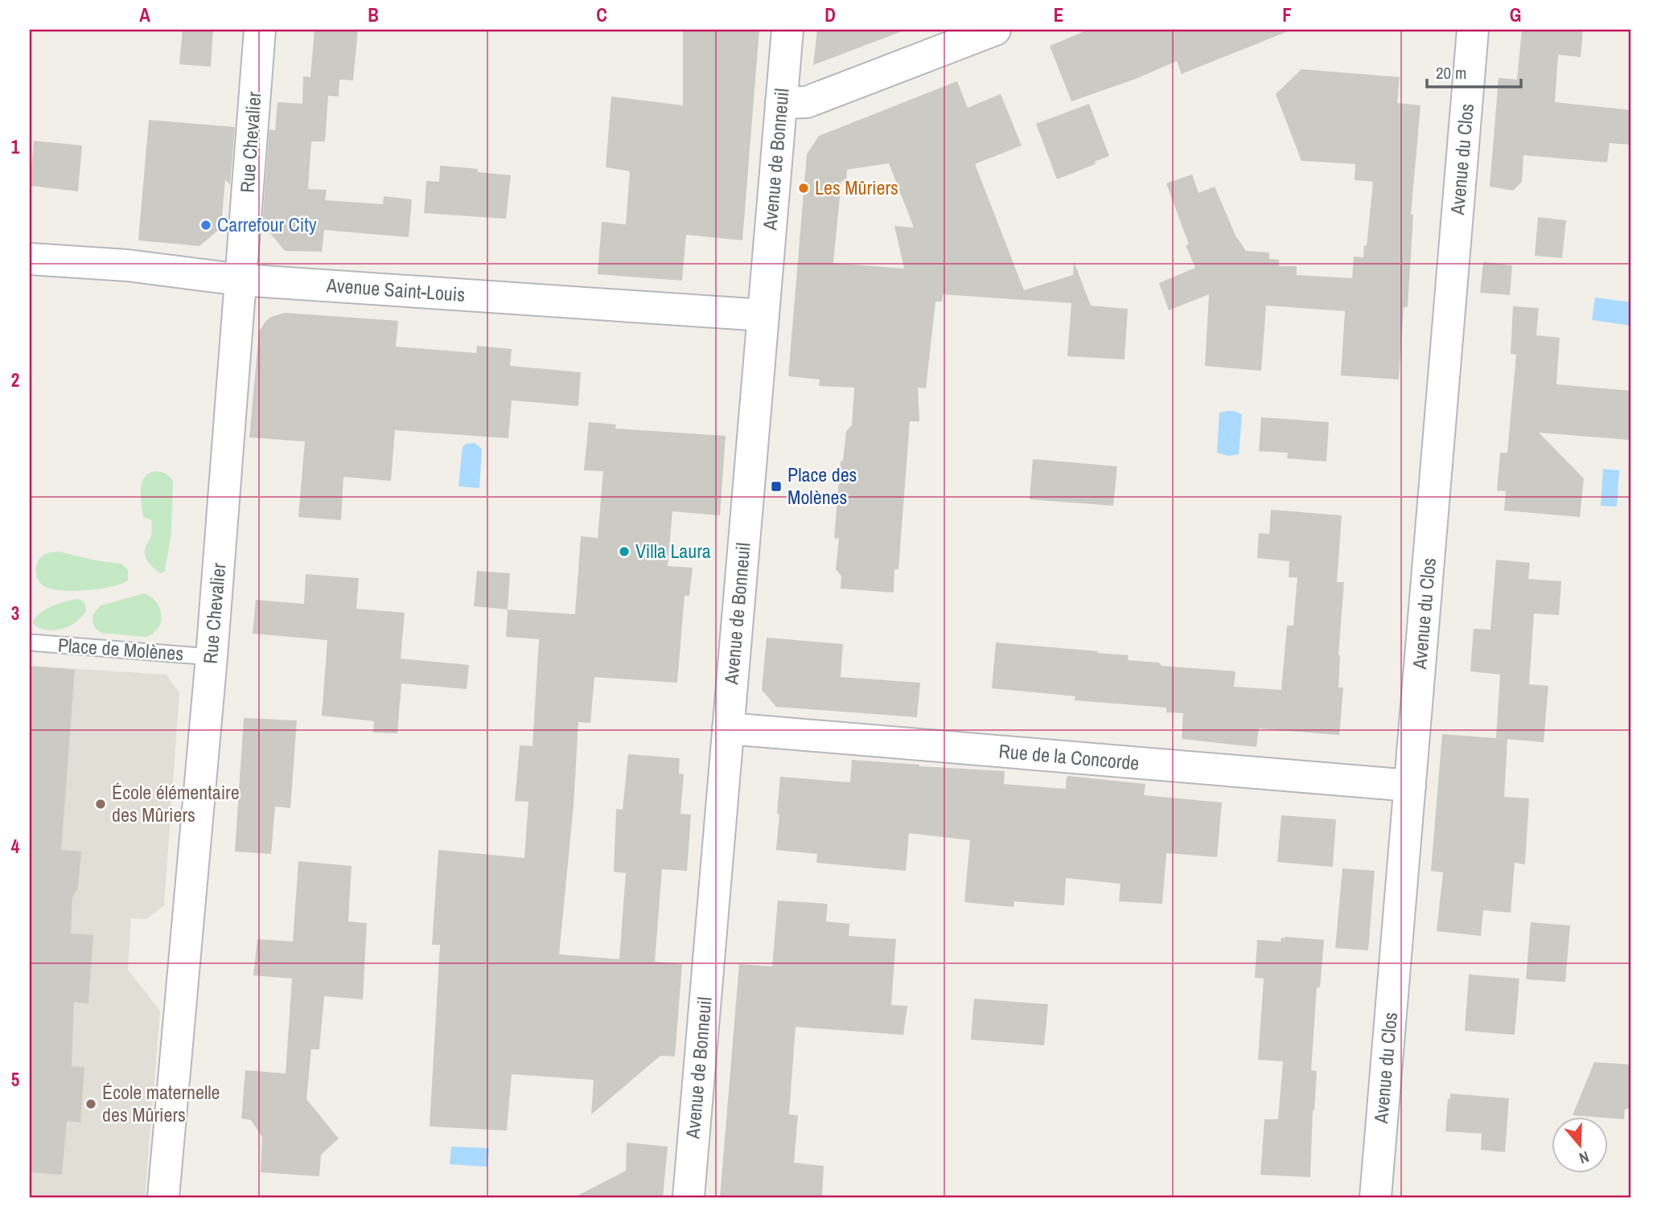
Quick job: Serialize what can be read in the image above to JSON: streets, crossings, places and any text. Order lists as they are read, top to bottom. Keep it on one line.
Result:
{"streets":{"street":["Rue Chevalier","Avenue de Bonneuil","Avenue du Clos","Avenue Saint-Louis","Rue de la Concorde"],"lane":["Place de Molènes"]},"crossings":[["Rue Chevalier","Avenue Saint-Louis"],["Rue Chevalier","Place de Molènes"],["Avenue de Bonneuil","Avenue Saint-Louis"],["Avenue de Bonneuil","Rue de la Concorde"],["Avenue du Clos","Rue de la Concorde"]],"places":{"other":["Les Mûriers","Carrefour City","Villa Laura","École élémentaire des Mûriers","École maternelle des Mûriers"],"transit":["Place des Molènes"]},"scale_bar":"20 m","north":"bottom","grid":{"columns":["A","B","C","D","E","F","G"],"rows":["1","2","3","4","5"]}}
